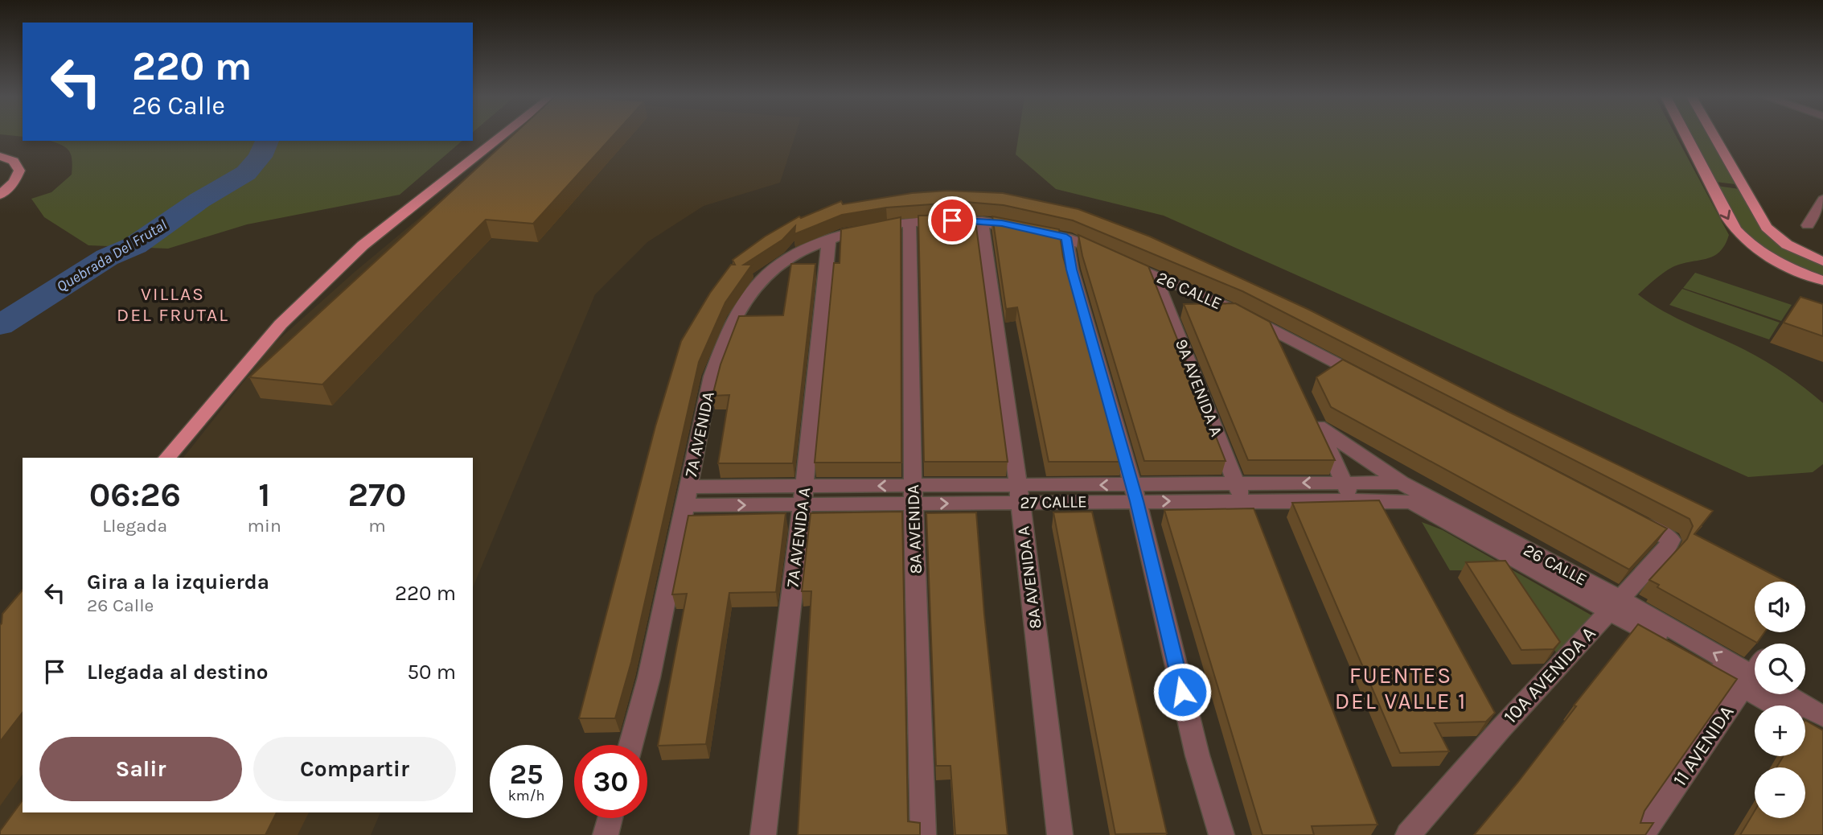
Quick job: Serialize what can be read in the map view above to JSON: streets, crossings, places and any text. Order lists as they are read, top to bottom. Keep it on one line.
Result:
{"streets":{"street":["26 CALLE","9A AVENIDA A","7A AVENIDA","27 CALLE","8A AVENIDA","7A AVENIDA A","8A AVENIDA A","10A AVENIDA A","11 AVENIDA"]},"crossings":[["26 CALLE","9A AVENIDA A"],["26 CALLE","7A AVENIDA"],["26 CALLE","27 CALLE"],["26 CALLE","8A AVENIDA"],["26 CALLE","7A AVENIDA A"],["26 CALLE","8A AVENIDA A"],["26 CALLE","10A AVENIDA A"],["9A AVENIDA A","27 CALLE"],["7A AVENIDA","27 CALLE"],["7A AVENIDA","7A AVENIDA A"],["27 CALLE","8A AVENIDA"],["27 CALLE","7A AVENIDA A"],["27 CALLE","8A AVENIDA A"]],"districts":["VILLAS DEL FRUTAL","FUENTES DEL VALLE 1"],"water":["Quebrada Del Frutal"],"page":{"turn":["220 m","26 Calle"],"eta":["06:26","Llegada","1","min","270","m"],"list":[{"name":"Gira a la izquierda","note":"26 Calle","value":"220 m"},{"name":"Llegada al destino","value":"50 m"}],"map_buttons":["+","−"],"buttons":["Salir","Compartir"],"speed":"25 km/h","limit":"30"}}
